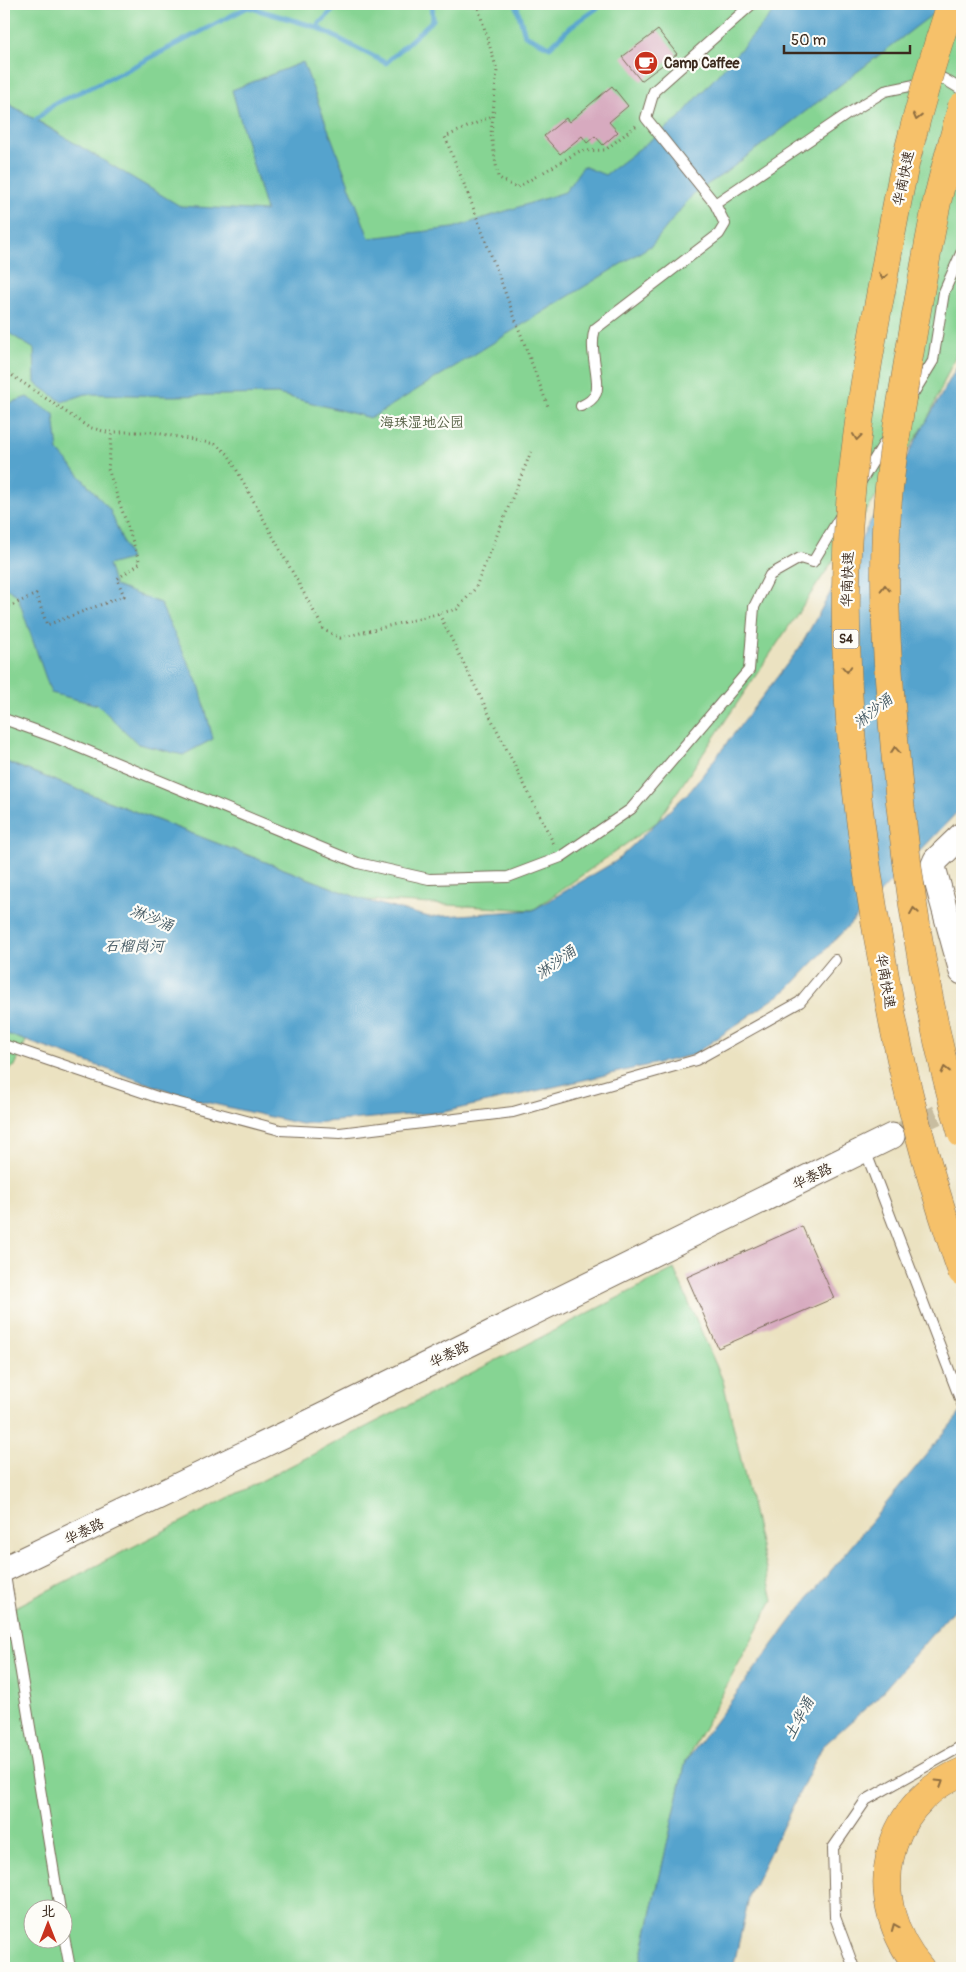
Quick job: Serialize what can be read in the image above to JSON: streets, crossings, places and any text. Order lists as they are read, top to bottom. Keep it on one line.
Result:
{"streets":{"highway":["华南快速","S4"],"street":["华泰路"]},"water":["淋沙涌","石榴岗河","土华涌"],"parks":["海珠湿地公园"],"places":{"cafe":["Camp Caffee"]},"scale_bar":"50 m","north":"top"}
